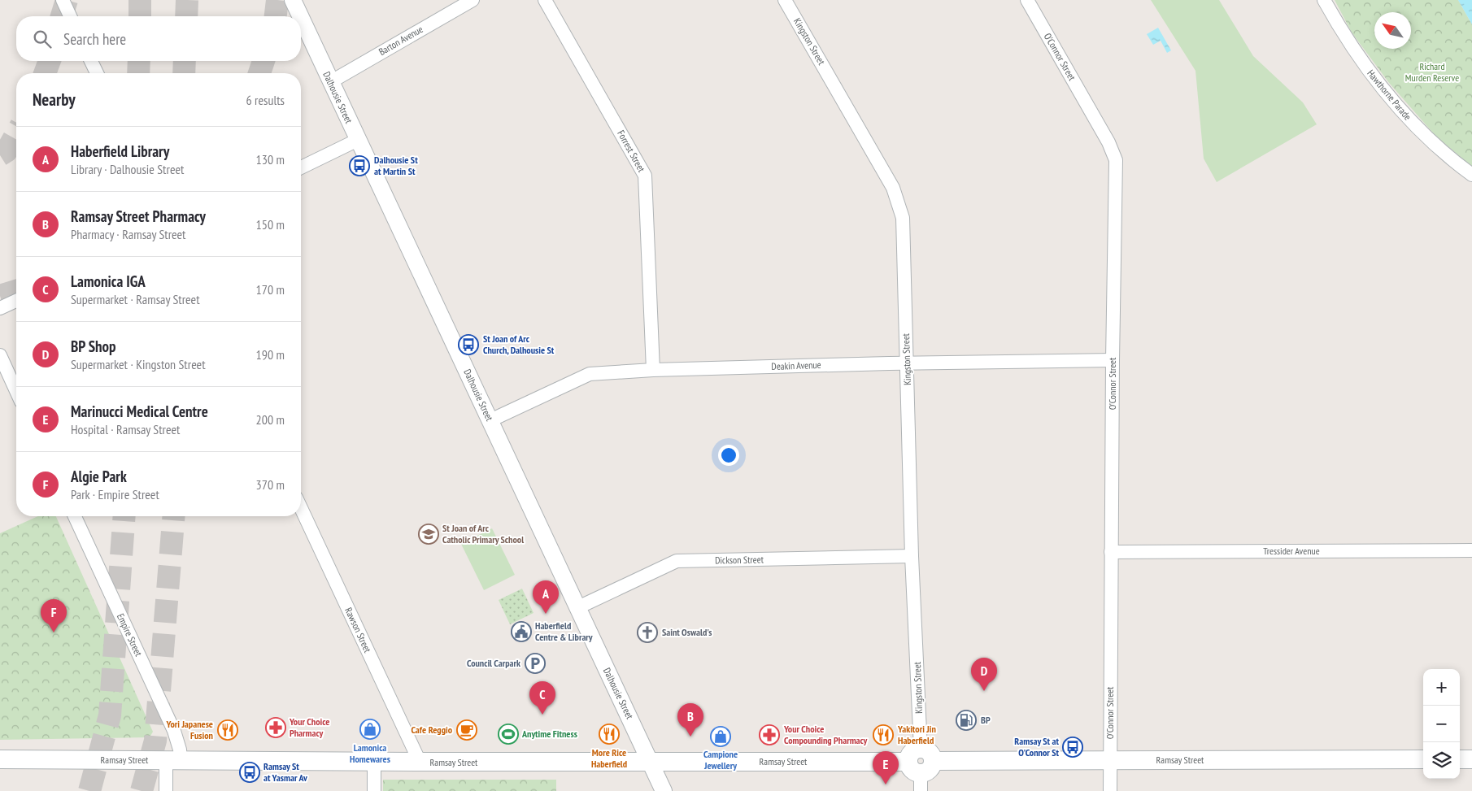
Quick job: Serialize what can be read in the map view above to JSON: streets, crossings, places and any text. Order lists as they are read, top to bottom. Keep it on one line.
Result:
{"streets":{"main road":["Ramsay Street"],"street":["Barton Avenue","Kingston Street","O'Connor Street","Hawthorne Parade","Dalhousie Street","Forrest Street","Deakin Avenue","Tressider Avenue","Dickson Street","Rawson Street","Empire Street"]},"crossings":[["Barton Avenue","Dalhousie Street"],["Kingston Street","Deakin Avenue"],["Kingston Street","Dickson Street"],["Kingston Street","Ramsay Street"],["O'Connor Street","Deakin Avenue"],["O'Connor Street","Tressider Avenue"],["O'Connor Street","Ramsay Street"],["Dalhousie Street","Deakin Avenue"],["Dalhousie Street","Dickson Street"],["Dalhousie Street","Ramsay Street"],["Forrest Street","Deakin Avenue"],["Rawson Street","Ramsay Street"],["Empire Street","Ramsay Street"]],"parks":["Richard Murden Reserve"],"places":{"bus stop":["Dalhousie St at Martin St","St Joan of Arc Church, Dalhousie St","Ramsay St at O'Connor St","Ramsay St at Yasmar Av"],"school or university":["St Joan of Arc Catholic Primary School"],"public building":["Haberfield Centre & Library"],"church":["Saint Oswald's"],"parking":["Council Carpark"],"fuel station":["BP"],"pharmacy":["Your Choice Pharmacy","Your Choice Compounding Pharmacy"],"shop":["Lamonica Homewares","Campione Jewellery"],"restaurant":["Yori Japanese Fusion","More Rice Haberfield","Yakitori Jin Haberfield"],"cafe":["Cafe Reggio"],"sports":["Anytime Fitness"]},"north":"top left","page":{"search":"Search here","heading":["Nearby","6 results"],"list":[{"mark":"A","name":"Haberfield Library","note":"Library · Dalhousie Street","value":"130 m"},{"mark":"B","name":"Ramsay Street Pharmacy","note":"Pharmacy · Ramsay Street","value":"150 m"},{"mark":"C","name":"Lamonica IGA","note":"Supermarket · Ramsay Street","value":"170 m"},{"mark":"D","name":"BP Shop","note":"Supermarket · Kingston Street","value":"190 m"},{"mark":"E","name":"Marinucci Medical Centre","note":"Hospital · Ramsay Street","value":"200 m"},{"mark":"F","name":"Algie Park","note":"Park · Empire Street","value":"370 m"}],"pins":["A","F","D","C","B","E"],"map_buttons":["+","−"]}}
